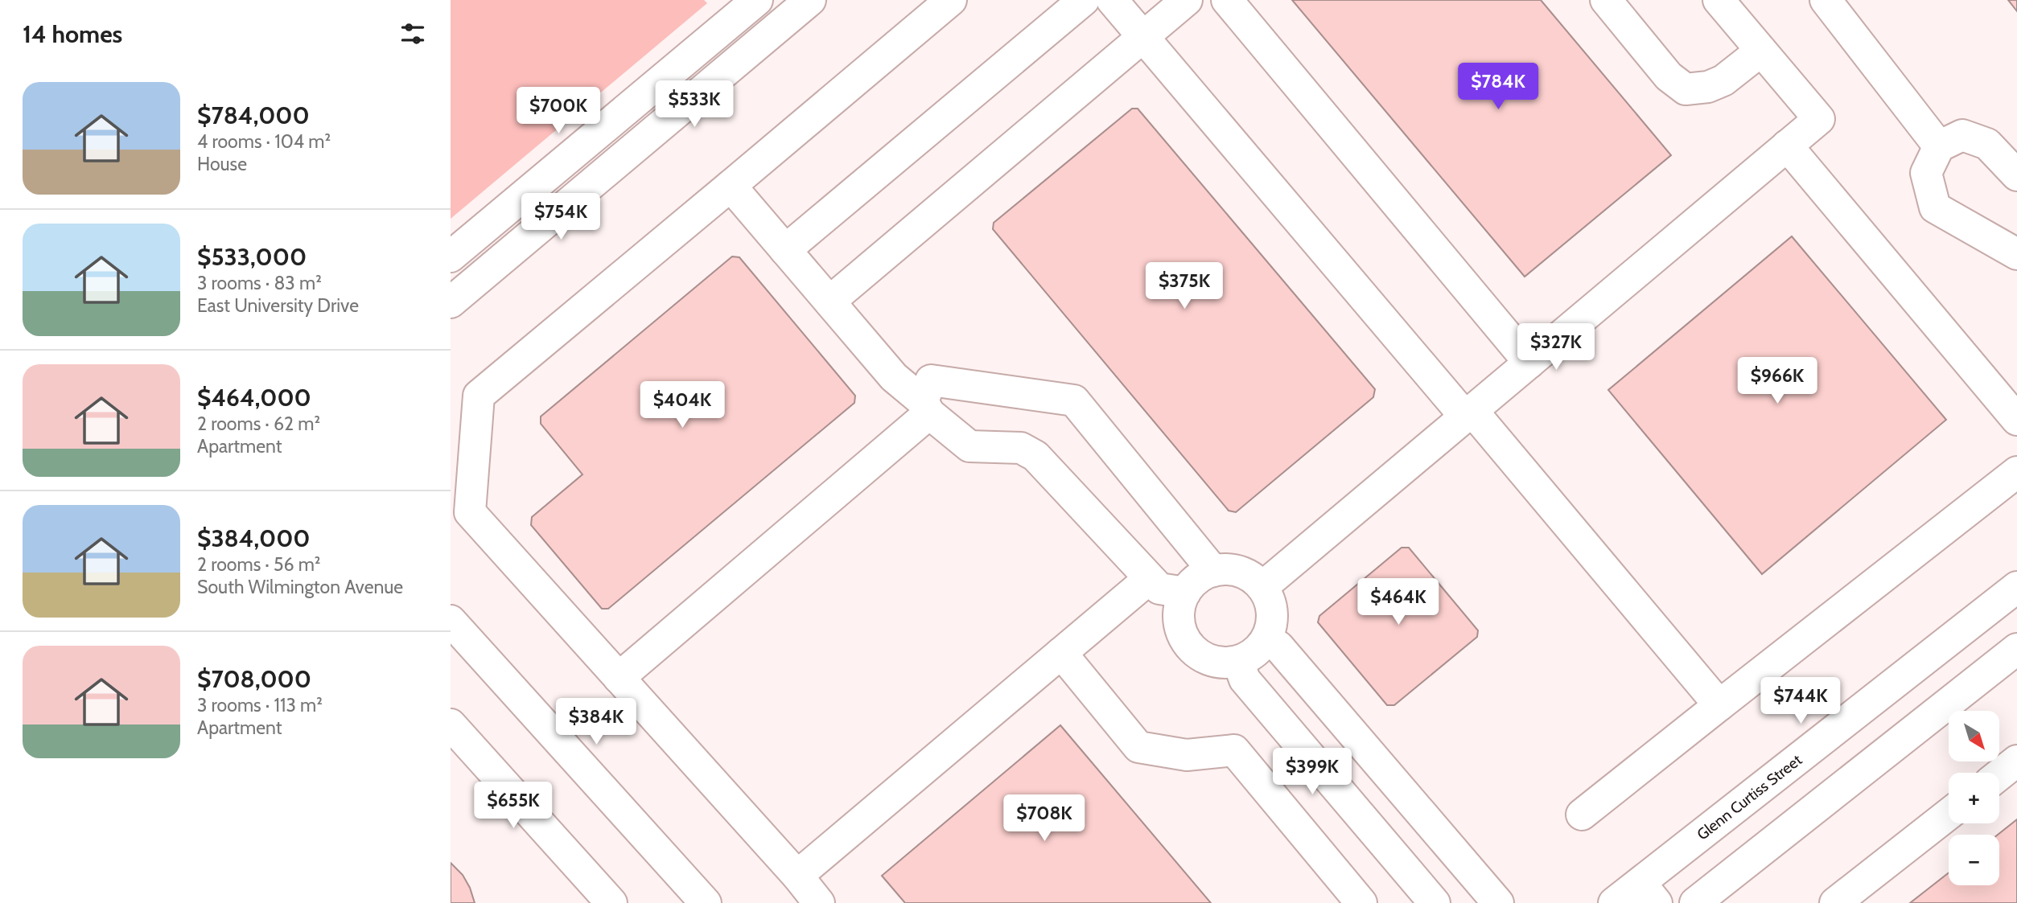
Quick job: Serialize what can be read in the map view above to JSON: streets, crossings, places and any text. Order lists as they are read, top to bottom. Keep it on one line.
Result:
{"streets":{"street":["Glenn Curtiss Street"]},"north":"bottom right","page":{"heading":"14 homes","price":["$784K","$533K","$700K","$754K","$375K","$327K","$966K","$404K","$464K","$744K","$384K","$399K","$655K","$708K"],"list":[{"name":"$784,000","note":"4 rooms · 104 m² · House"},{"name":"$533,000","note":"3 rooms · 83 m² · East University Drive"},{"name":"$464,000","note":"2 rooms · 62 m² · Apartment"},{"name":"$384,000","note":"2 rooms · 56 m² · South Wilmington Avenue"},{"name":"$708,000","note":"3 rooms · 113 m² · Apartment"}],"map_buttons":["+","−"]}}
